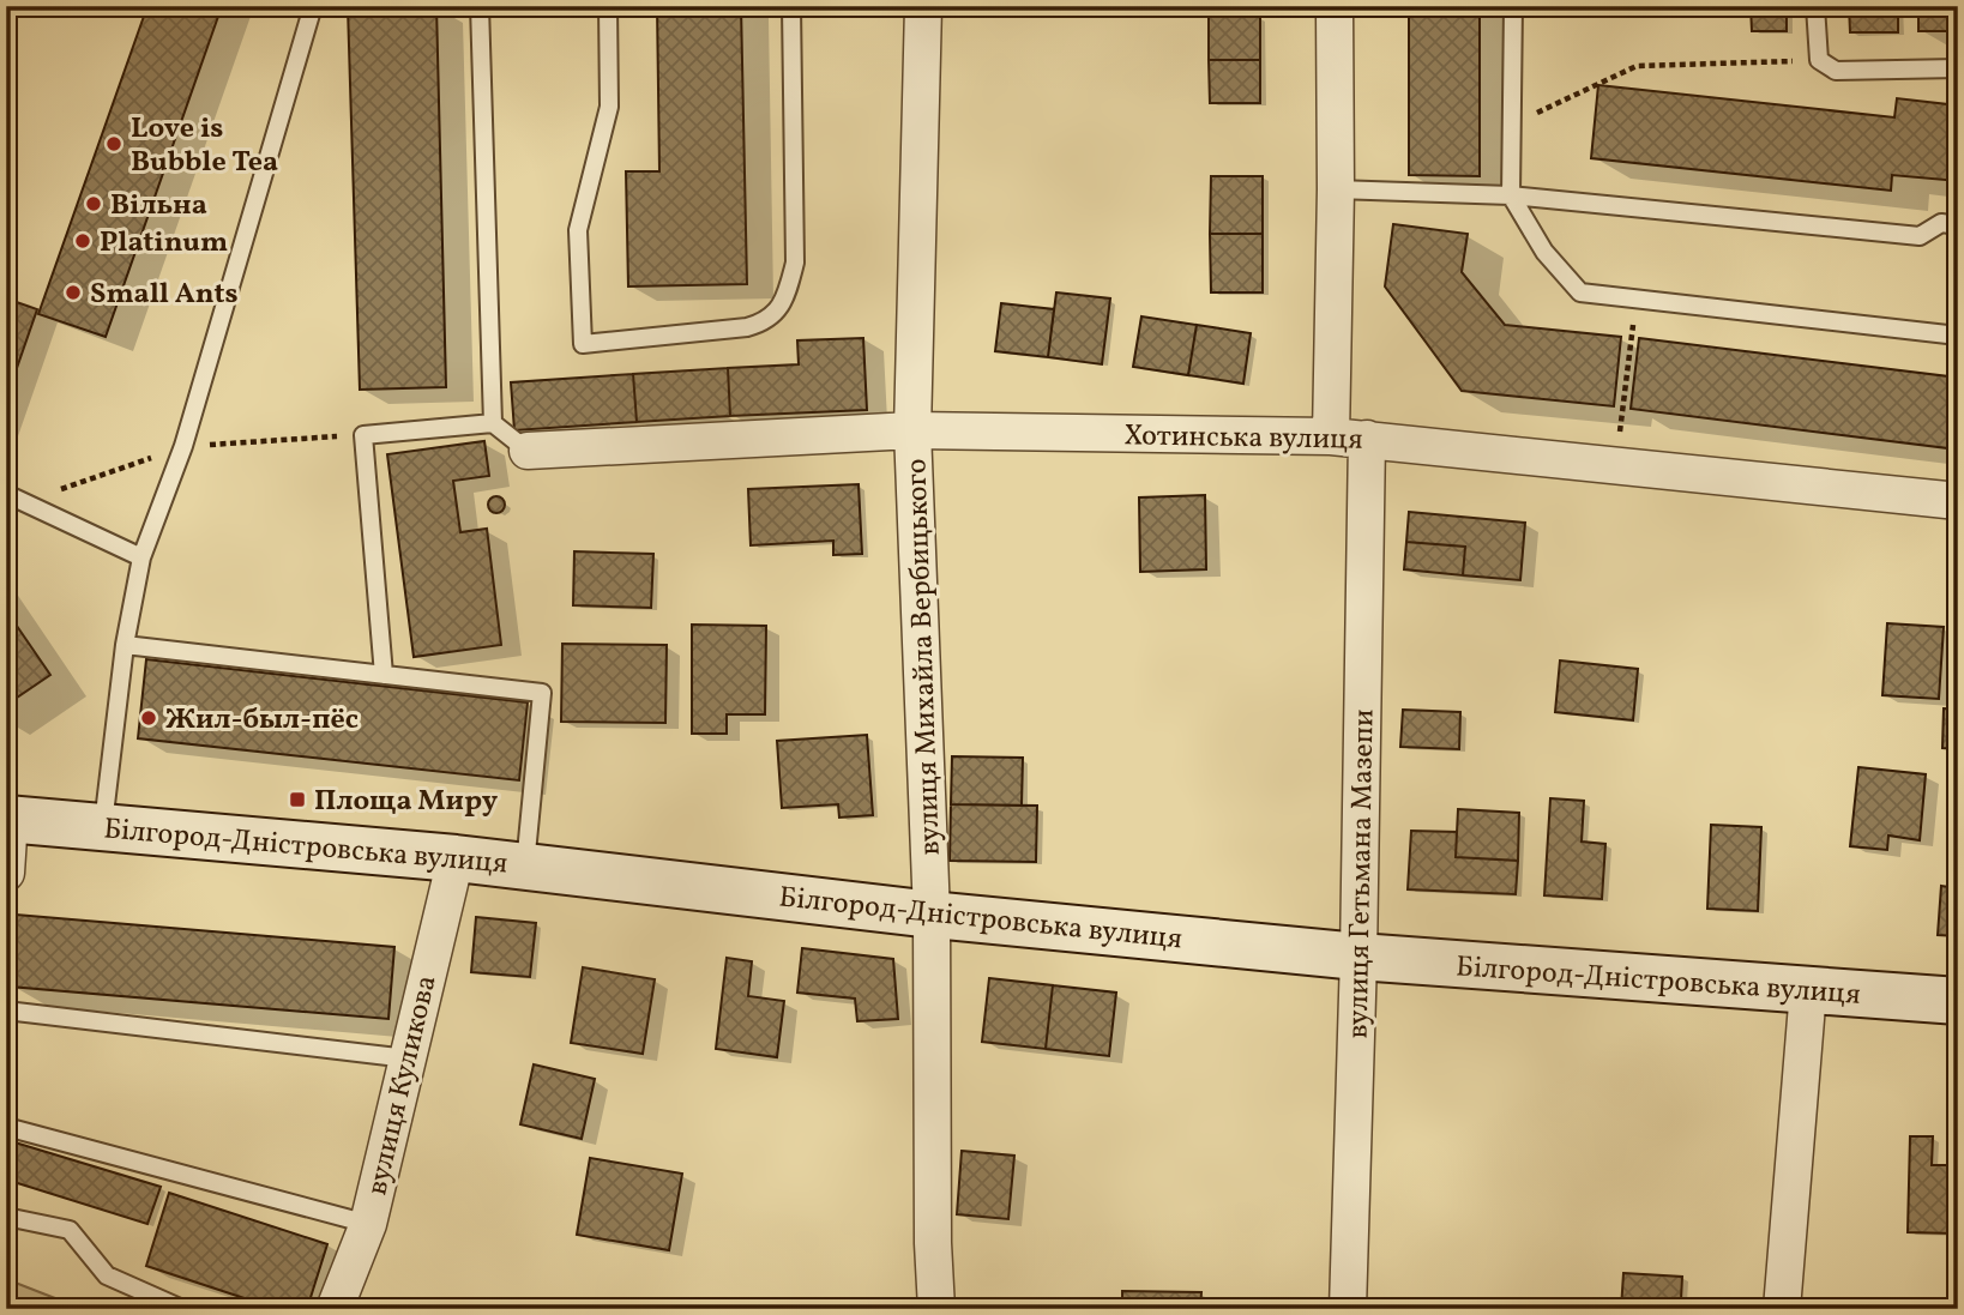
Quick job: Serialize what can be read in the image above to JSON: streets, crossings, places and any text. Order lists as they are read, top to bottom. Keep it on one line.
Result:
{"streets":{"main road":["Білгород-Дністровська вулиця"],"street":["Хотинська вулиця","вулиця Михайла Вербицького","вулиця Гетьмана Мазепи","вулиця Куликова"]},"crossings":[["Хотинська вулиця","вулиця Михайла Вербицького"],["Хотинська вулиця","вулиця Гетьмана Мазепи"],["вулиця Михайла Вербицького","Білгород-Дністровська вулиця"],["Білгород-Дністровська вулиця","вулиця Гетьмана Мазепи"],["Білгород-Дністровська вулиця","вулиця Куликова"]],"places":{"other":["Love is Bubble Tea","Вільна","Platinum","Small Ants","Жил-был-пёс"],"transit":["Площа Миру"]}}
